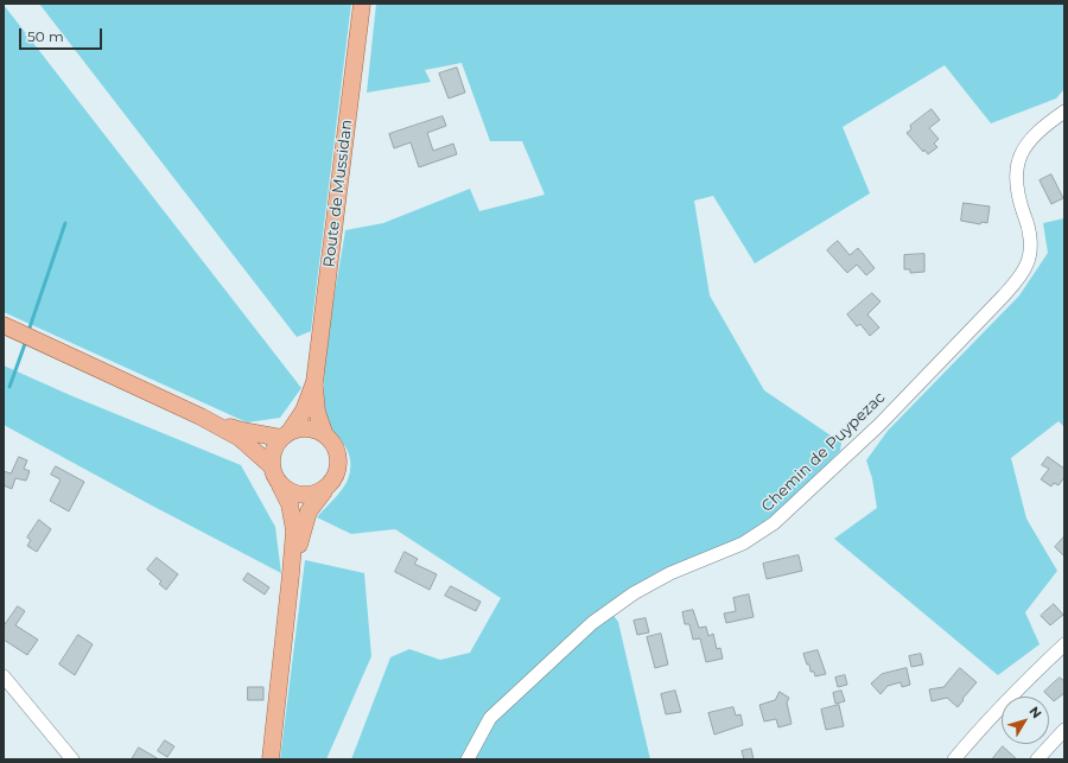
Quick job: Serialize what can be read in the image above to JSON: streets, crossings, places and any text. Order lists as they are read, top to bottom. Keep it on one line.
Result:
{"streets":{"main road":["Route de Mussidan"],"street":["Chemin de Puypezac"]},"scale_bar":"50 m","north":"top right"}
